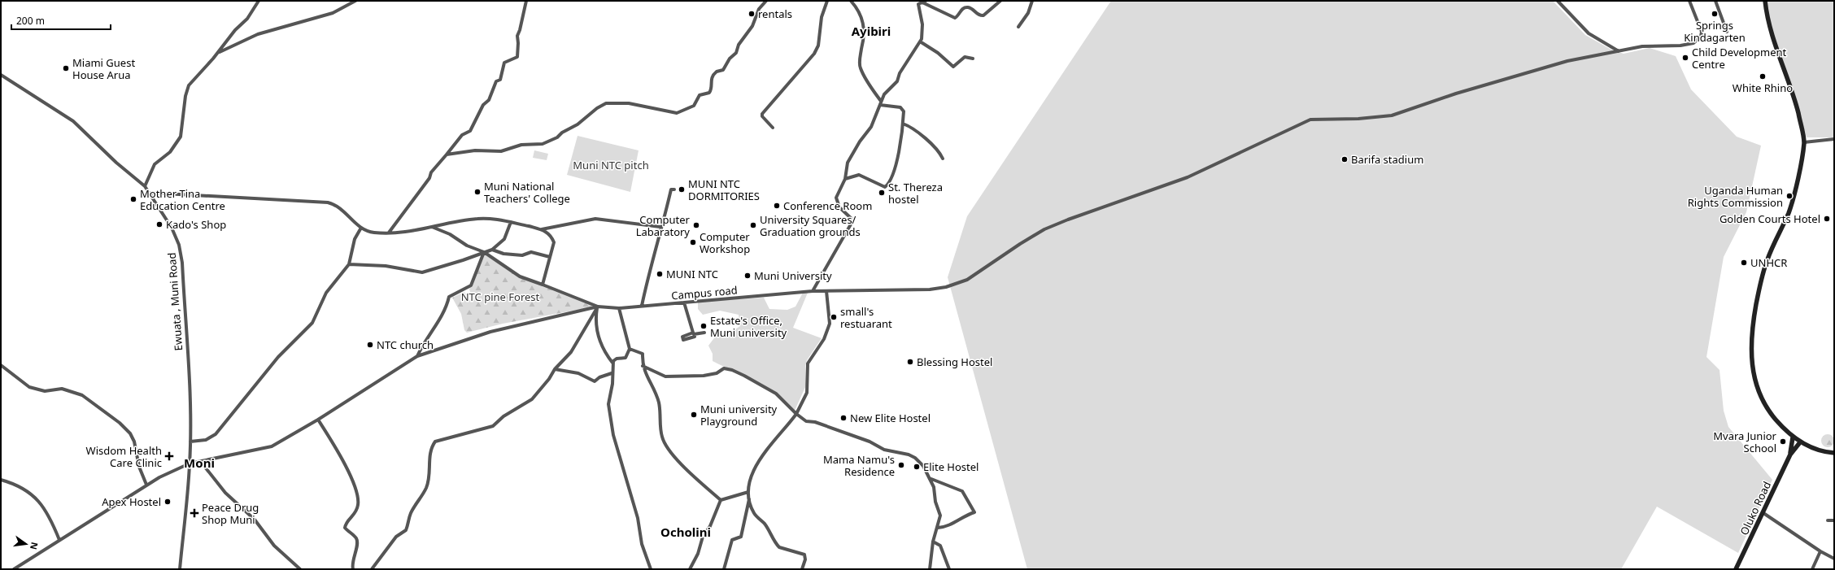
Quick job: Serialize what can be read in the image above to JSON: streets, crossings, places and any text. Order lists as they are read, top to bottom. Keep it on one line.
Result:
{"streets":{"main road":["Oluko Road"],"street":["Campus road","Ewuata , Muni Road"]},"districts":["Ayibiri","Moni","Ocholini"],"parks":["Muni NTC pitch","NTC pine Forest"],"places":{"other":["rentals","Springs Kindagarten","Child Development Centre","Miami Guest House Arua","White Rhino","Barifa stadium","MUNI NTC DORMITORIES","Muni National Teachers' College","St. Thereza hostel","Uganda Human Rights Commission","Mother Tina Education Centre","Conference Room","Golden Courts Hotel","Kado's Shop","Computer Labaratory","University Squares/ Graduation grounds","Computer Workshop","UNHCR","MUNI NTC","Muni University","small's restuarant","Estate's Office, Muni university","NTC church","Blessing Hostel","Muni university Playground","New Elite Hostel","Mvara Junior School","Mama Namu's Residence","Elite Hostel","Apex Hostel"],"health":["Wisdom Health Care Clinic","Peace Drug Shop Muni"]},"scale_bar":"200 m","north":"right"}
